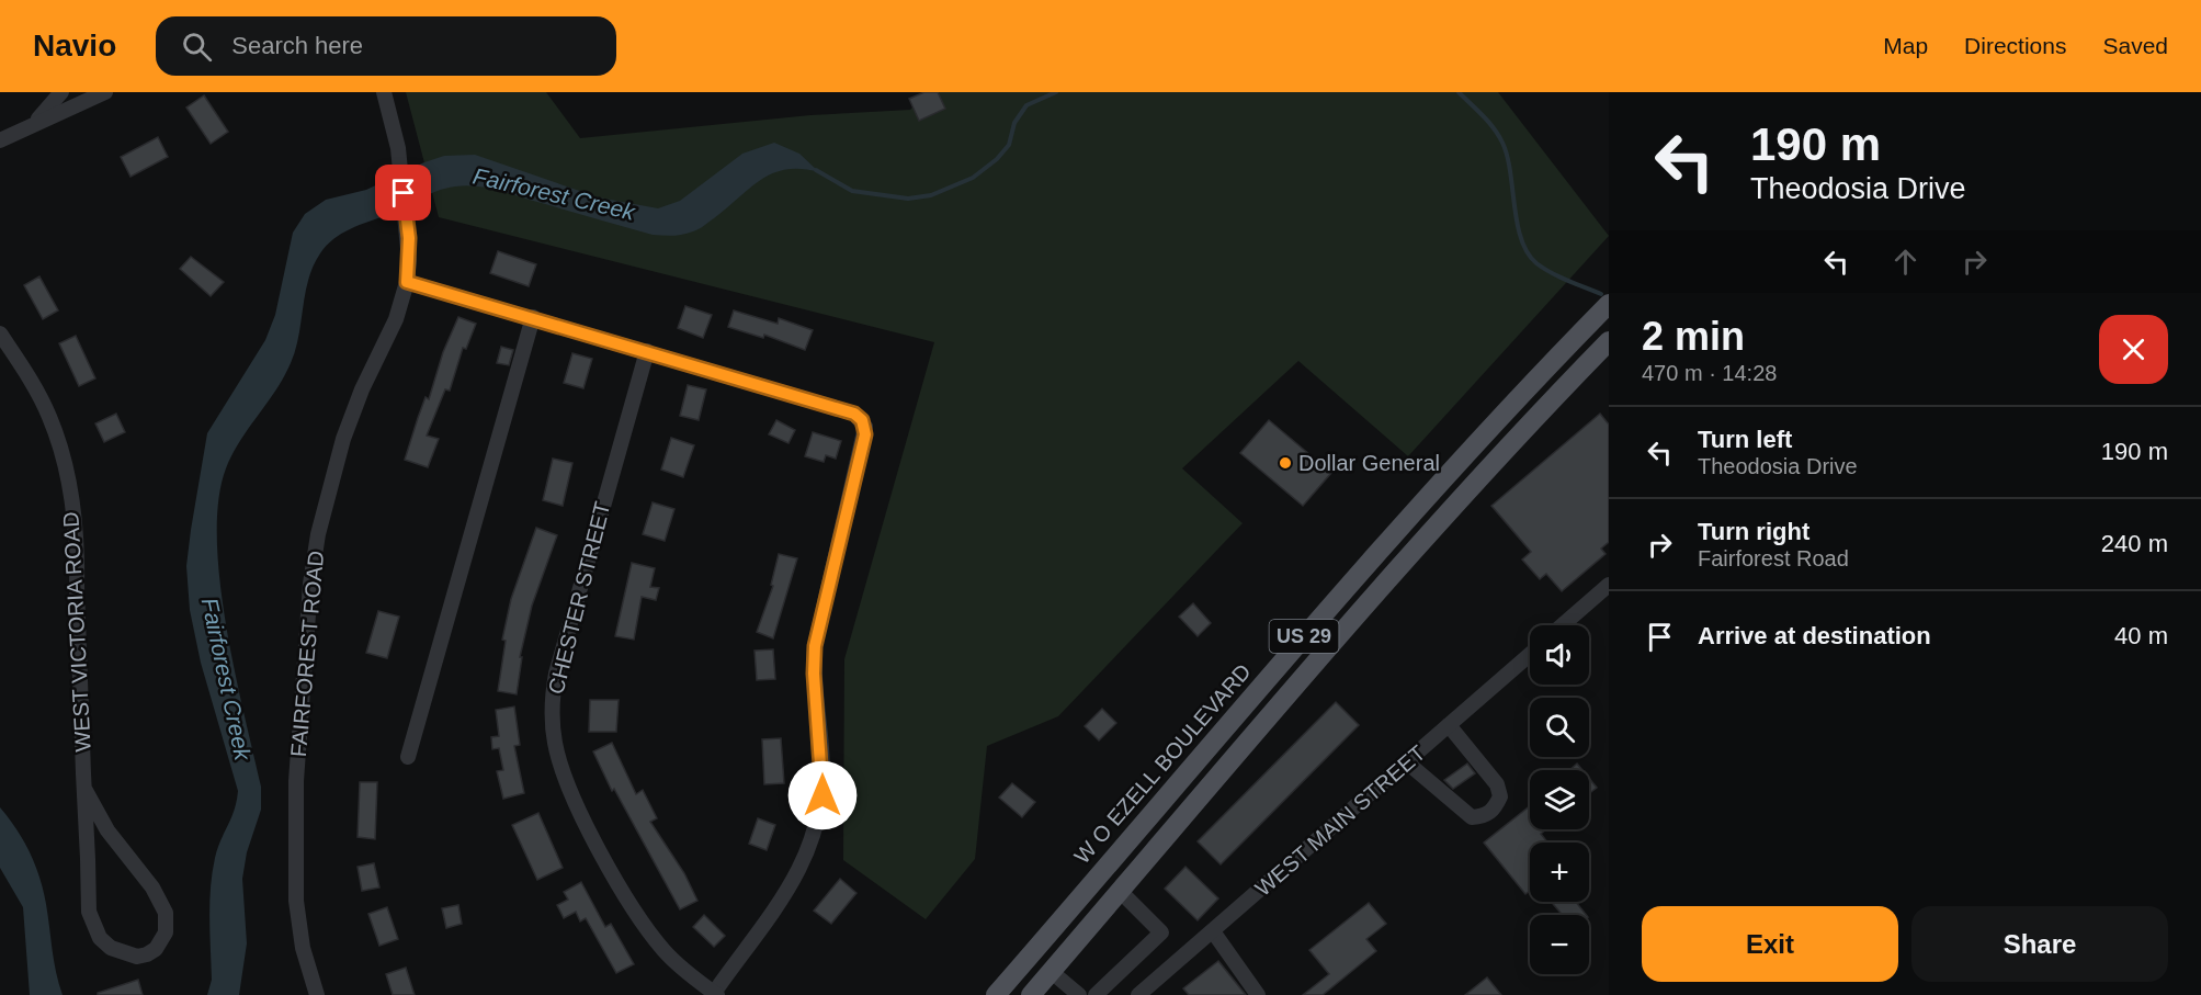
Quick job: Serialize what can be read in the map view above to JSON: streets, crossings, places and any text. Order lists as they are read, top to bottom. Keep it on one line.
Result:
{"streets":{"main road":["US 29","W O EZELL BOULEVARD"],"street":["CHESTER STREET","WEST VICTORIA ROAD","FAIRFOREST ROAD","WEST MAIN STREET"]},"water":["Fairforest Creek"],"places":["Dollar General"],"page":{"header":"Navio","search":"Search here","nav":["Map","Directions","Saved"],"turn":["190 m","Theodosia Drive"],"heading":["2 min","470 m · 14:28"],"list":[{"name":"Turn left","note":"Theodosia Drive","value":"190 m"},{"name":"Turn right","note":"Fairforest Road","value":"240 m"},{"name":"Arrive at destination","value":"40 m"}],"map_buttons":["+","−"],"buttons":["Exit","Share"]}}
